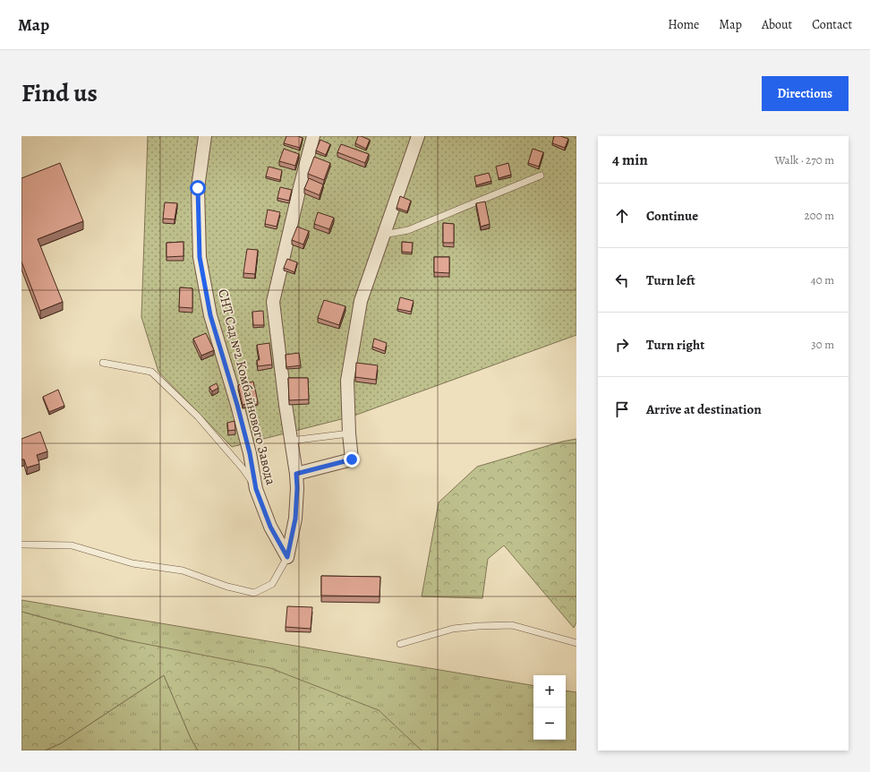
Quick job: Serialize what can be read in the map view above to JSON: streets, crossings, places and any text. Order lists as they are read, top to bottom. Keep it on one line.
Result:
{"streets":{"street":["СНТ Сад №2 Комбайнового Завода"]},"page":{"header":"Map","nav":["Home","Map","About","Contact"],"title":"Find us","buttons":"Directions","heading":["4 min","Walk · 270 m"],"list":[["Continue","200 m"],["Turn left","40 m"],["Turn right","30 m"],"Arrive at destination"],"map_buttons":["+","−"]}}
